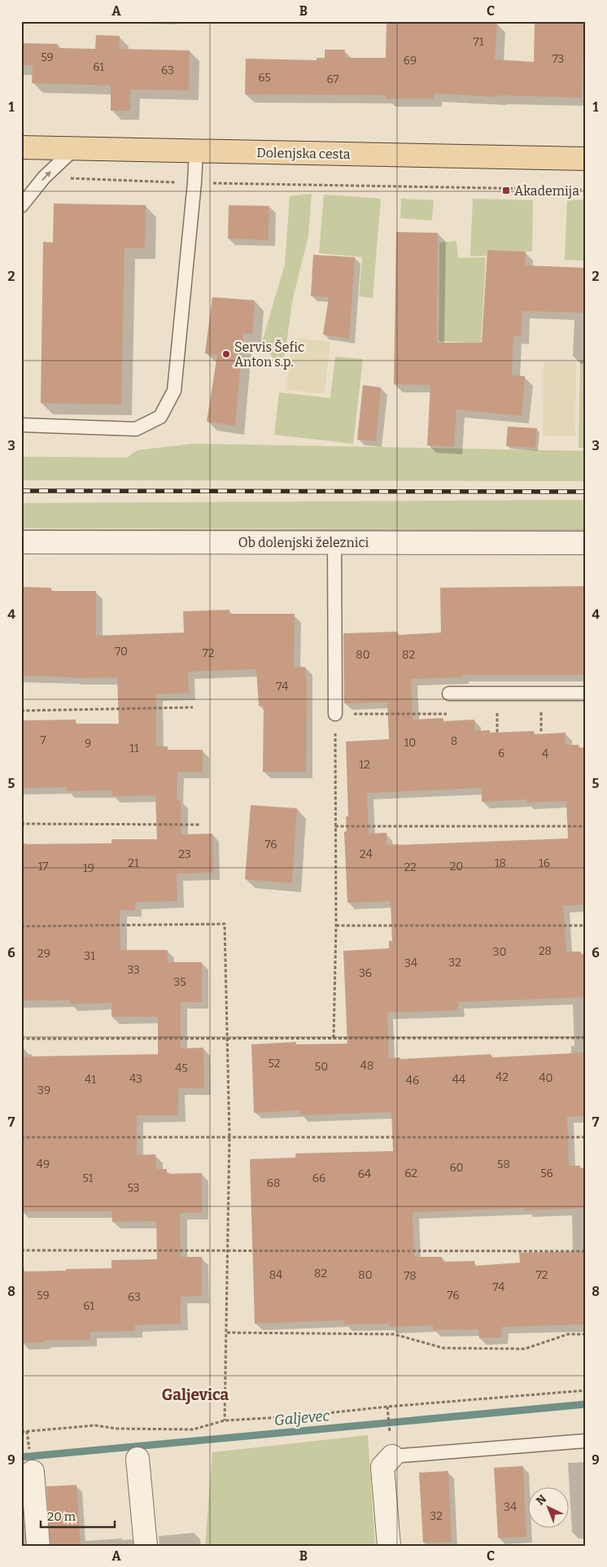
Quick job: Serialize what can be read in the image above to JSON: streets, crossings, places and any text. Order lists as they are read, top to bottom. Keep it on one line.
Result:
{"streets":{"main road":["Dolenjska cesta"],"street":["Ob dolenjski železnici"]},"districts":["Galjevica"],"water":["Galjevec"],"places":{"transit":["Akademija"],"other":["Servis Šefic Anton s.p."]},"house_numbers":["71","59","73","69","61","63","65","67","70","72","80","82","74","7","8","10","9","11","6","4","12","76","23","24","21","18","16","17","20","22","19","28","30","29","31","32","34","33","36","35","52","48","50","45","42","40","43","41","44","46","39","49","58","60","62","56","64","51","66","68","53","82","84","80","72","78","74","59","76","63","61","34","32"],"scale_bar":"20 m","north":"top left","grid":{"columns":["A","B","C"],"rows":["1","2","3","4","5","6","7","8","9"]}}
